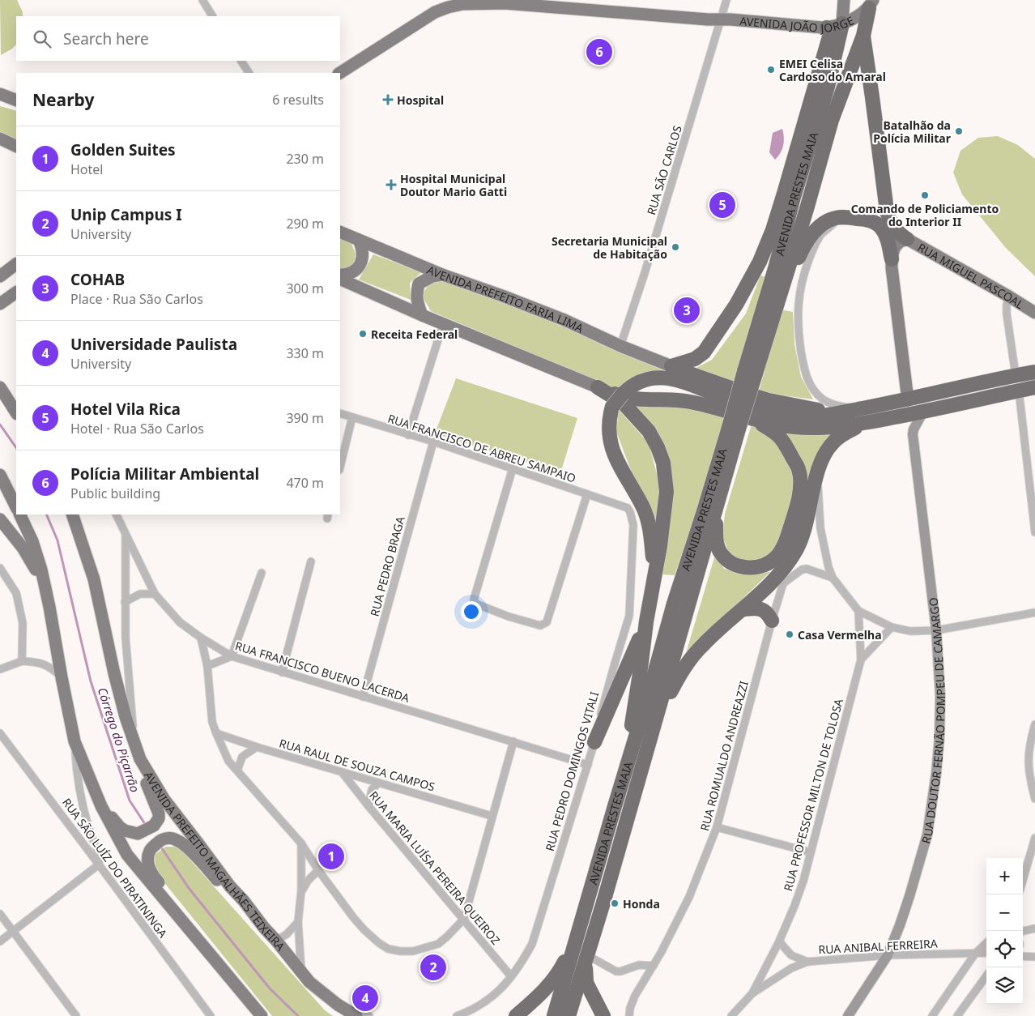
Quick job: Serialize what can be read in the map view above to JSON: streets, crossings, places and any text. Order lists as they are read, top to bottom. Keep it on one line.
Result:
{"streets":{"highway":["AVENIDA JOÃO JORGE","AVENIDA PRESTES MAIA"],"main road":["RUA MIGUEL PASCOAL","AVENIDA PREFEITO FARIA LIMA","AVENIDA PREFEITO MAGALHÃES TEIXEIRA"],"street":["RUA SÃO CARLOS","RUA FRANCISCO DE ABREU SAMPAIO","RUA PEDRO BRAGA","RUA FRANCISCO BUENO LACERDA","RUA DOUTOR FERNÃO POMPEU DE CAMARGO","RUA ROMUALDO ANDREAZZI","RUA RAUL DE SOUZA CAMPOS","RUA PEDRO DOMINGOS VITALI","RUA PROFESSOR MILTON DE TOLOSA","RUA SÃO LUÍZ DO PIRATININGA","RUA MARIA LUÍSA PEREIRA QUEIROZ","RUA ANIBAL FERREIRA"]},"crossings":[["AVENIDA JOÃO JORGE","RUA SÃO CARLOS"],["AVENIDA JOÃO JORGE","AVENIDA PRESTES MAIA"],["RUA SÃO CARLOS","AVENIDA PREFEITO FARIA LIMA"],["RUA FRANCISCO DE ABREU SAMPAIO","RUA PEDRO BRAGA"],["RUA FRANCISCO DE ABREU SAMPAIO","RUA PEDRO DOMINGOS VITALI"],["RUA PEDRO BRAGA","RUA FRANCISCO BUENO LACERDA"],["RUA FRANCISCO BUENO LACERDA","RUA PEDRO DOMINGOS VITALI"],["RUA DOUTOR FERNÃO POMPEU DE CAMARGO","RUA ANIBAL FERREIRA"],["RUA RAUL DE SOUZA CAMPOS","RUA MARIA LUÍSA PEREIRA QUEIROZ"],["RUA PEDRO DOMINGOS VITALI","RUA MARIA LUÍSA PEREIRA QUEIROZ"],["RUA PROFESSOR MILTON DE TOLOSA","RUA ANIBAL FERREIRA"]],"water":["Córrego do Piçarrão"],"places":{"other":["EMEI Celisa Cardoso do Amaral","Batalhão da Polícia Militar","Comando de Policiamento do Interior II","Secretaria Municipal de Habitação","Receita Federal","Casa Vermelha","Honda"],"health":["Hospital","Hospital Municipal Doutor Mario Gatti"]},"page":{"search":"Search here","pins":["6","5","3","1","2","4"],"heading":["Nearby","6 results"],"list":[{"mark":"1","name":"Golden Suites","note":"Hotel","value":"230 m"},{"mark":"2","name":"Unip Campus I","note":"University","value":"290 m"},{"mark":"3","name":"COHAB","note":"Place · Rua São Carlos","value":"300 m"},{"mark":"4","name":"Universidade Paulista","note":"University","value":"330 m"},{"mark":"5","name":"Hotel Vila Rica","note":"Hotel · Rua São Carlos","value":"390 m"},{"mark":"6","name":"Polícia Militar Ambiental","note":"Public building","value":"470 m"}],"map_buttons":["+","−"]}}
